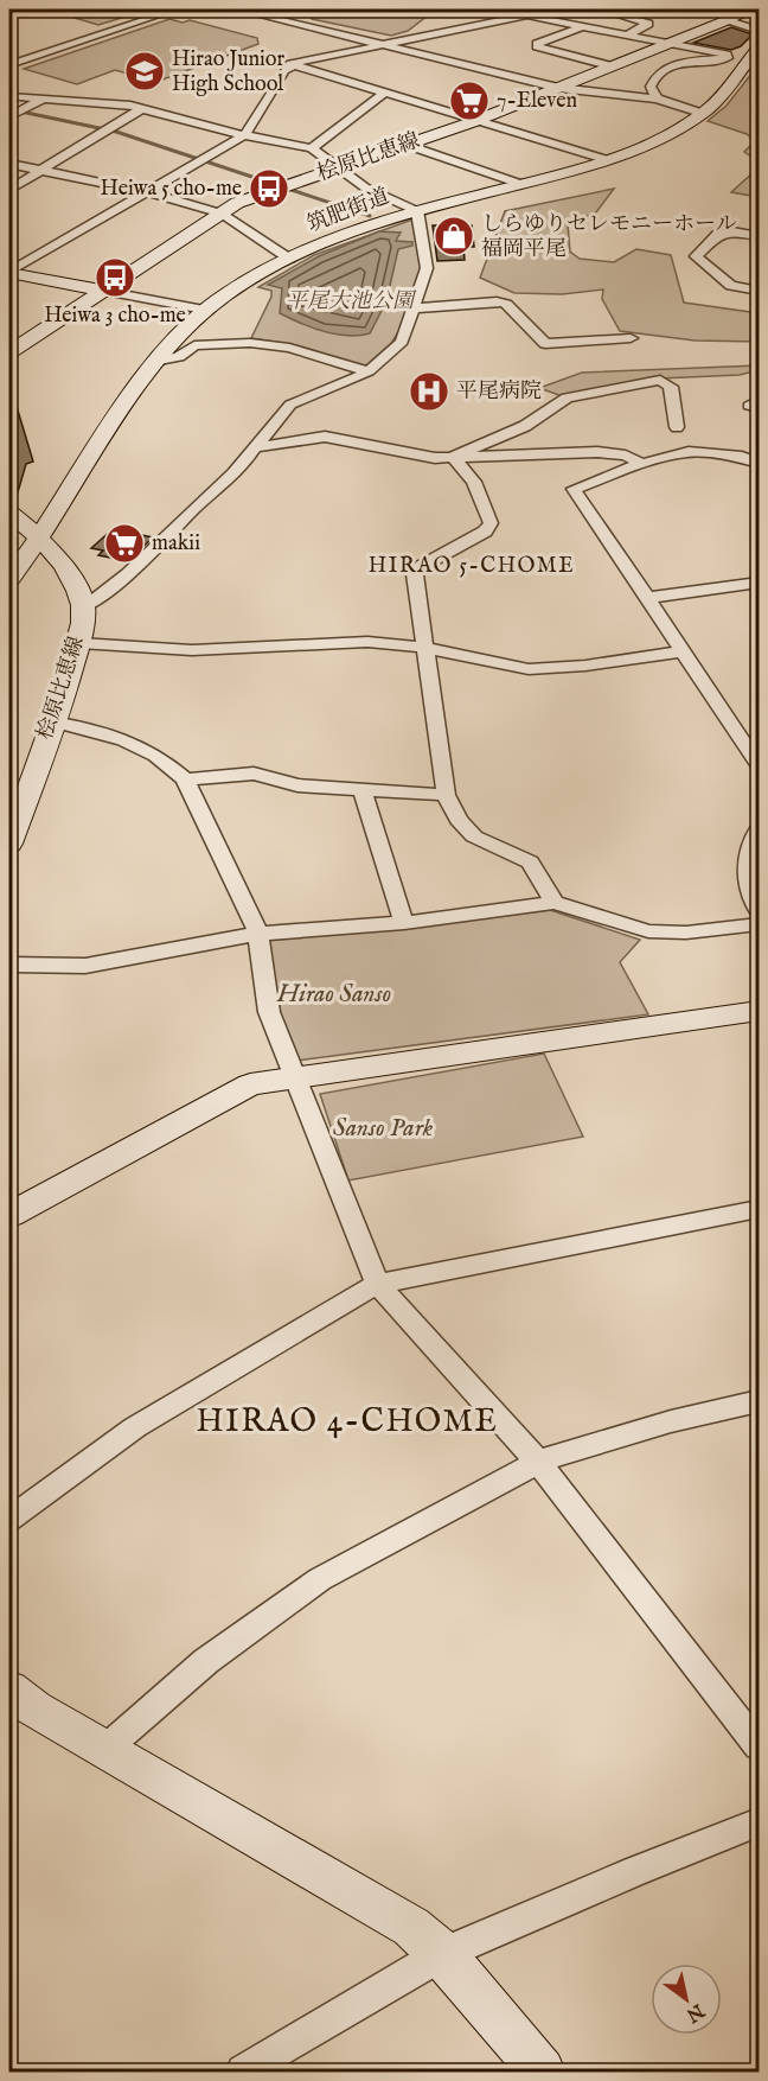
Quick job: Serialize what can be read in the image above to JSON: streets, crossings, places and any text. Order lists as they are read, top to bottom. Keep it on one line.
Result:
{"streets":{"street":["桧原比恵線","筑肥街道"]},"crossings":[["桧原比恵線","筑肥街道"]],"districts":["HIRAO 5-CHOME","HIRAO 4-CHOME"],"parks":["平尾大池公園","Hirao Sanso","Sanso Park"],"places":{"school or university":["Hirao Junior High School"],"supermarket":["7-Eleven","makii"],"bus stop":["Heiwa 5 cho-me","Heiwa 3 cho-me"],"shop":["しらゆりセレモニーホール 福岡平尾"],"hospital":["平尾病院"]},"north":"bottom right"}
